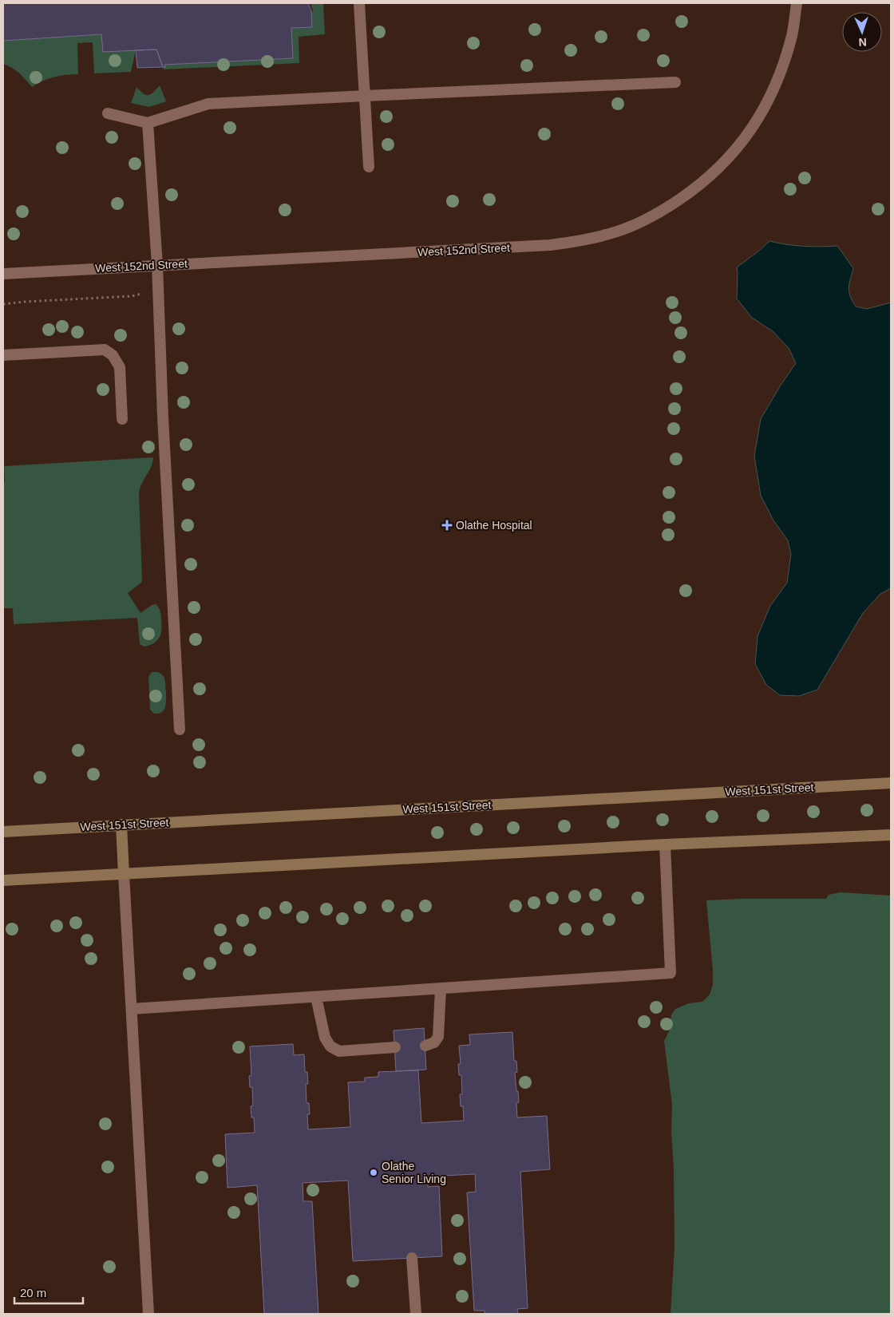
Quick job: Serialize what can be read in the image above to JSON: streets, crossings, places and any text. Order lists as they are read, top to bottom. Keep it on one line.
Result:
{"streets":{"main road":["West 151st Street"],"street":["West 152nd Street"]},"places":{"health":["Olathe Hospital"],"other":["Olathe Senior Living"]},"scale_bar":"20 m","north":"bottom"}
